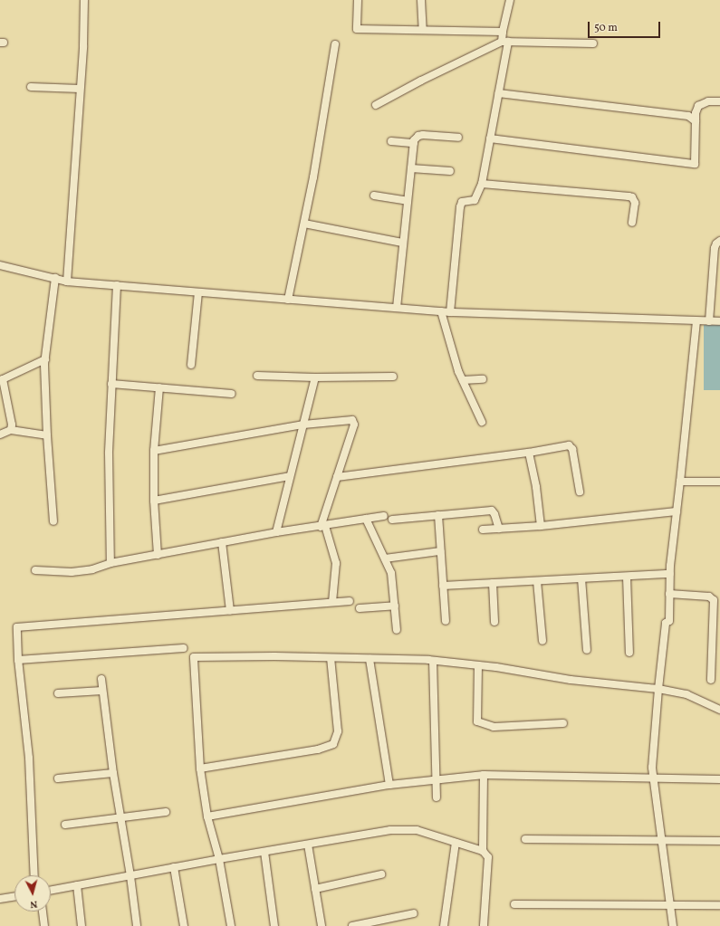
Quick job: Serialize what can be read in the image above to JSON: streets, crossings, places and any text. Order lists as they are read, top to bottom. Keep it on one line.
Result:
{"scale_bar":"50 m","north":"bottom"}
